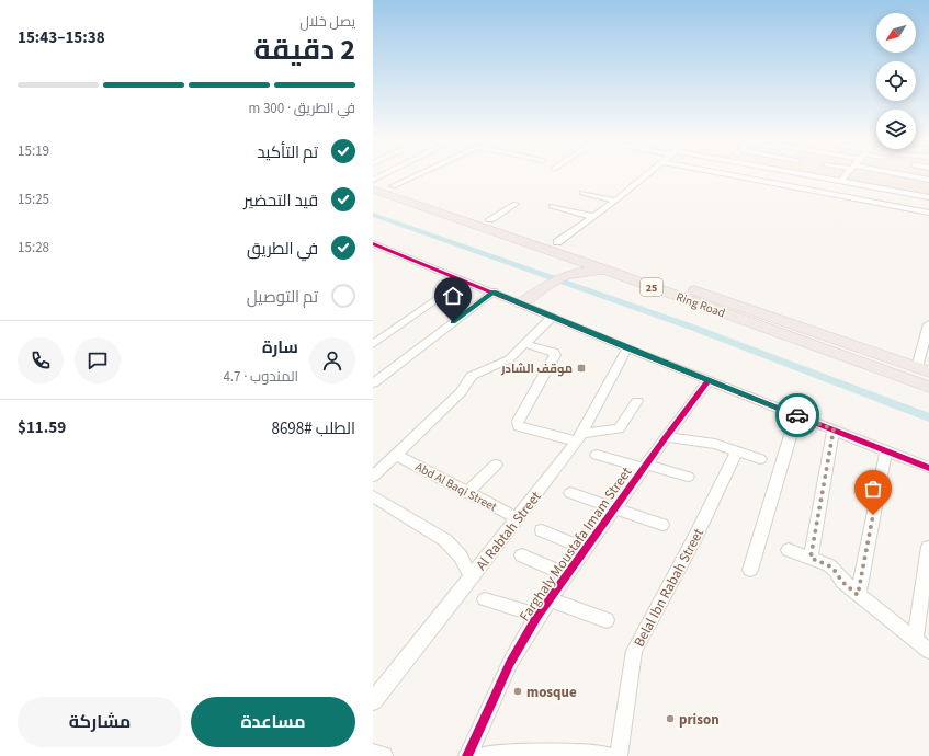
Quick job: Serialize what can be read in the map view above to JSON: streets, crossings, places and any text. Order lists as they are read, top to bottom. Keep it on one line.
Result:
{"streets":{"highway":["25","Ring Road"],"street":["Abd Al Baqi Street","Al Rabtah Street","Farghaly Moustafa Imam Street","Belal Ibn Rabah Street"]},"crossings":[["Abd Al Baqi Street","Al Rabtah Street"]],"places":{"transit":["موقف الشادر"],"other":["mosque","prison"]},"north":"bottom left","page":{"heading":["2 دقيقة","يصل خلال","15:38–15:43"],"panel":["سارة","المندوب · 4.7","الطلب #8698","$11.59"],"bar":"في الطريق · 300 m","list":[["تم التأكيد","15:19"],["قيد التحضير","15:25"],["في الطريق","15:28"],"تم التوصيل"],"buttons":["مساعدة","مشاركة"]}}
